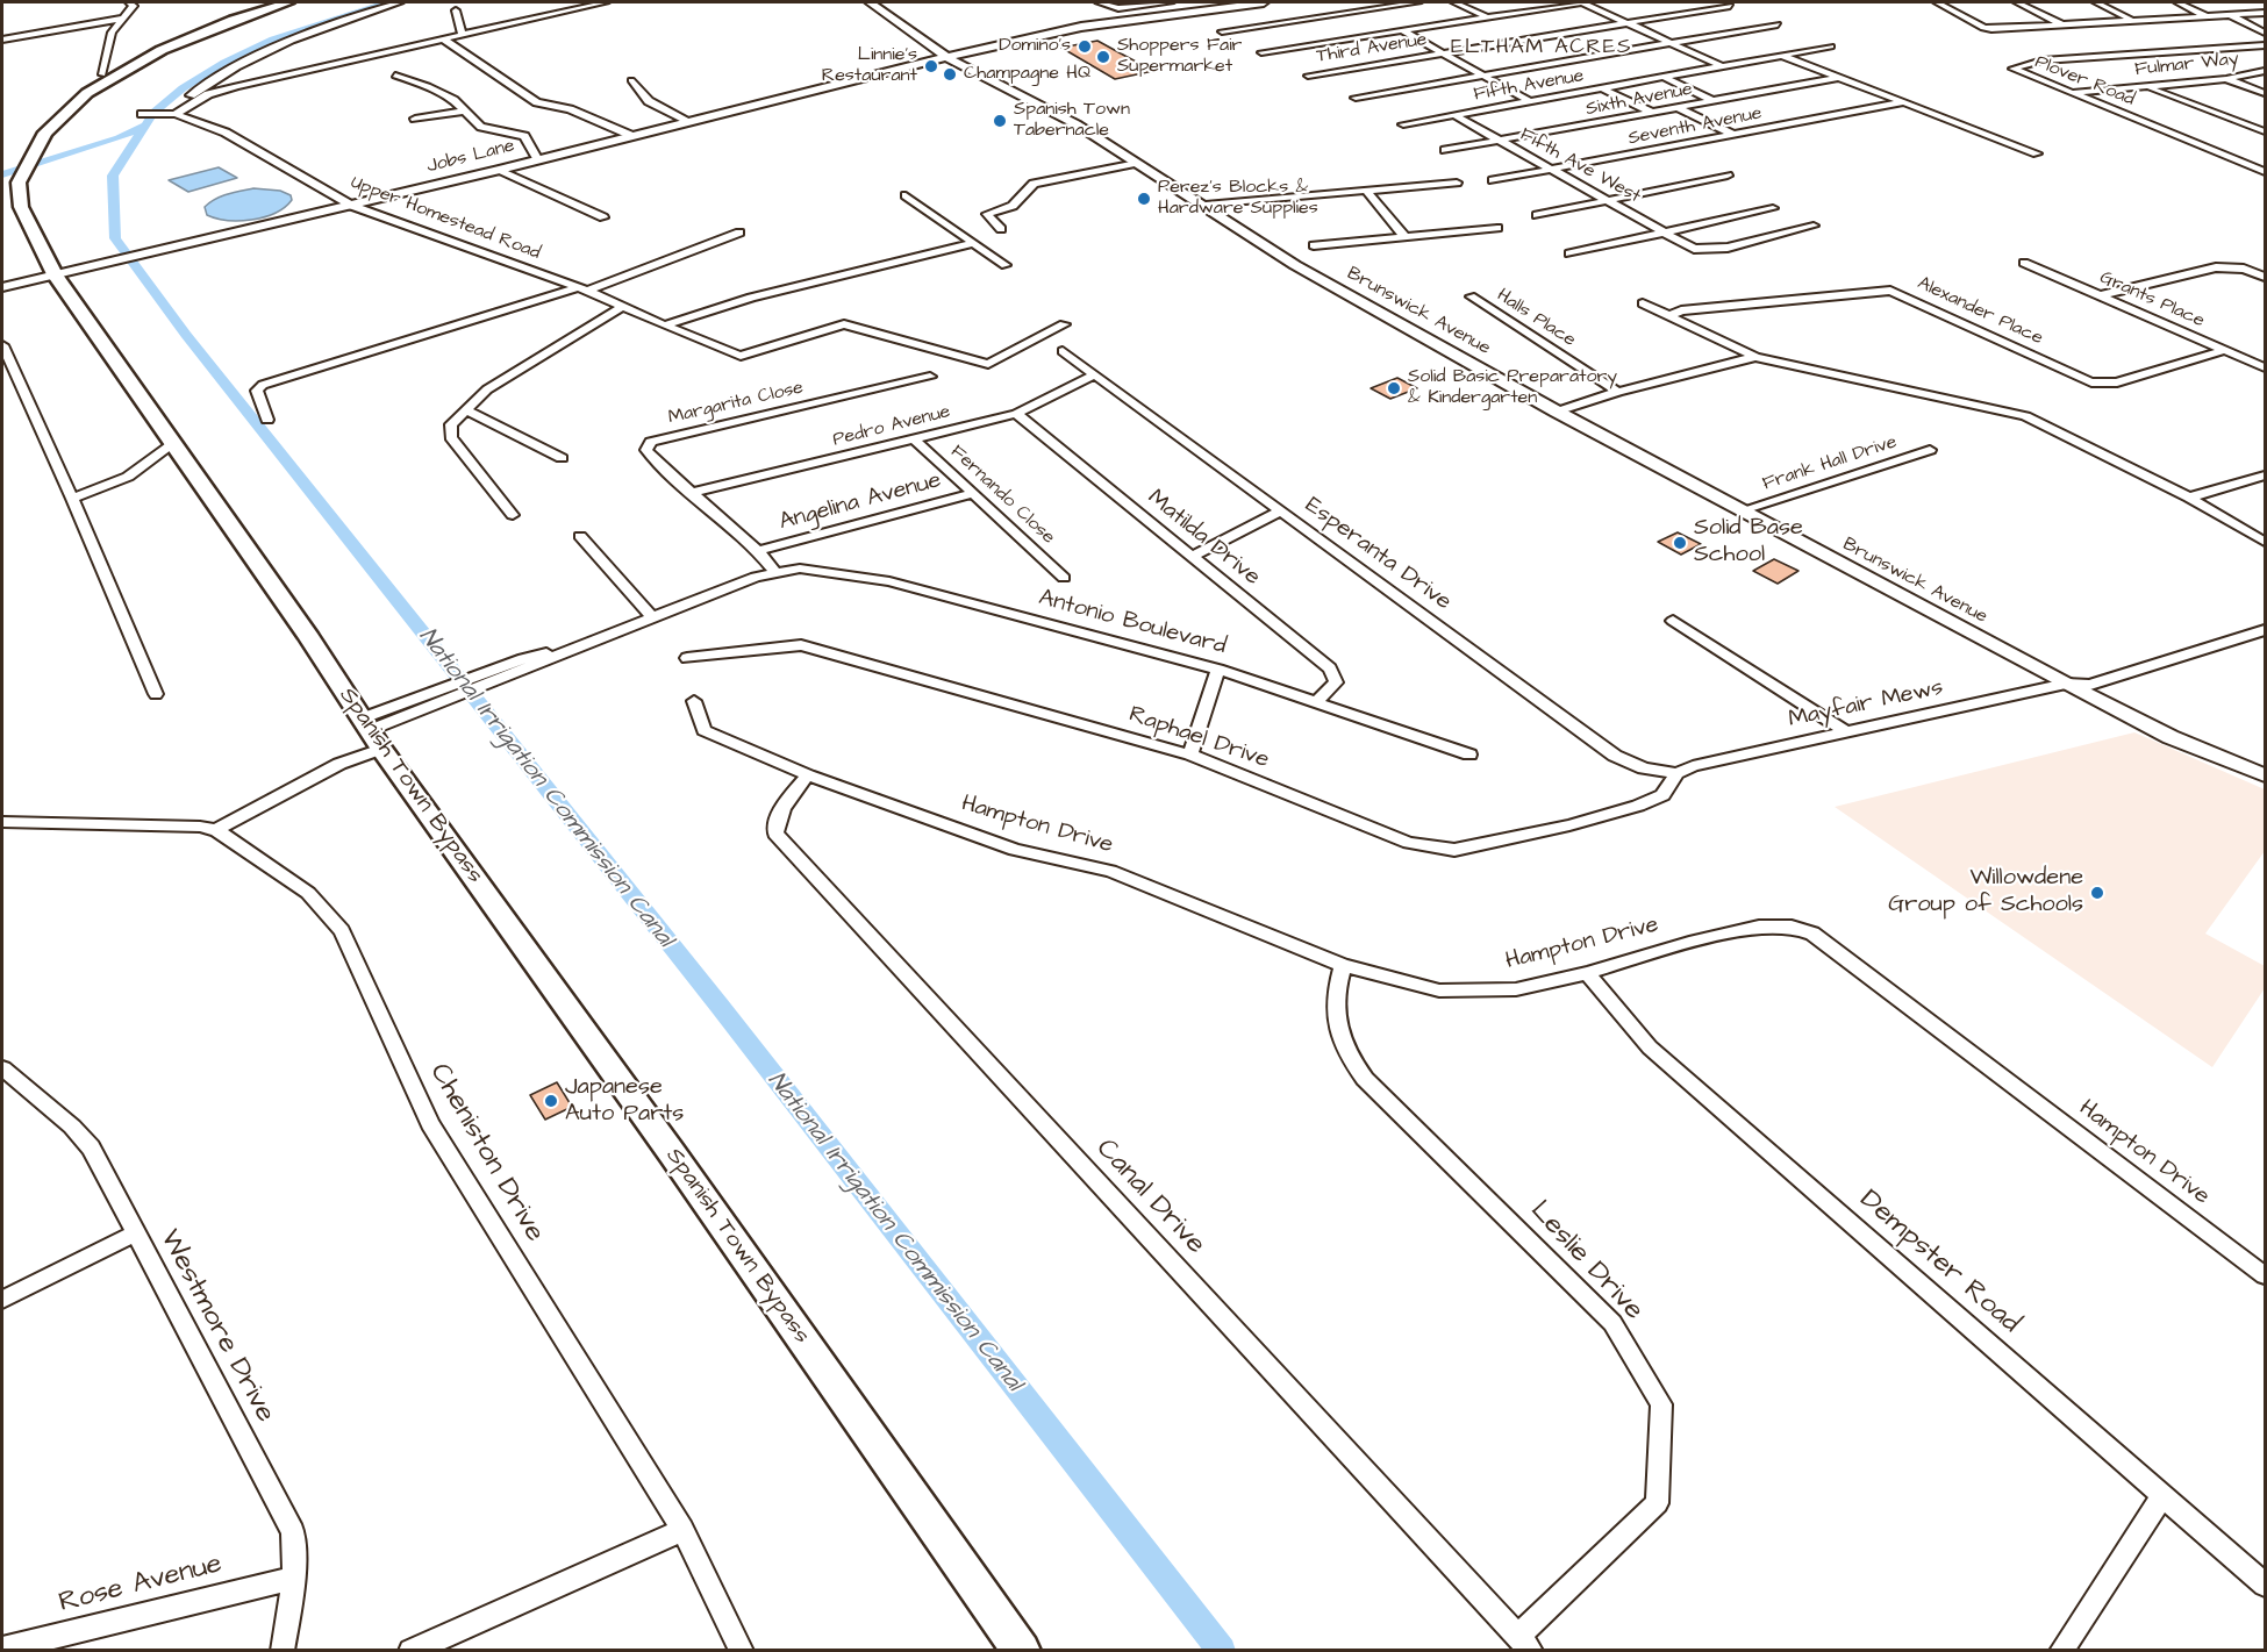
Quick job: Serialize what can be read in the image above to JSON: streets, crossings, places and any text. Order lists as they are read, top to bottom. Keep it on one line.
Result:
{"streets":{"main road":["Jobs Lane","Brunswick Avenue","Spanish Town Bypass"],"street":["Third Avenue","Fulmar Way","Plover Road","Fifth Avenue","Sixth Avenue","Seventh Avenue","Fifth Ave West","Upper Homestead Road","Grants Place","Alexander Place","Halls Place","Margarita Close","Pedro Avenue","Frank Hall Drive","Fernando Close","Angelina Avenue","Matilda Drive","Esperanta Drive","Antonio Boulevard","Mayfair Mews","Raphael Drive","Hampton Drive","Cheniston Drive","Canal Drive","Leslie Drive","Dempster Road","Westmore Drive","Rose Avenue"]},"crossings":[["Fulmar Way","Plover Road"],["Fifth Avenue","Fifth Ave West"],["Sixth Avenue","Fifth Ave West"],["Seventh Avenue","Fifth Ave West"],["Jobs Lane","Upper Homestead Road"],["Jobs Lane","Brunswick Avenue"],["Jobs Lane","Spanish Town Bypass"],["Grants Place","Alexander Place"],["Brunswick Avenue","Frank Hall Drive"],["Brunswick Avenue","Mayfair Mews"],["Margarita Close","Pedro Avenue"],["Margarita Close","Angelina Avenue"],["Margarita Close","Antonio Boulevard"],["Pedro Avenue","Fernando Close"],["Pedro Avenue","Matilda Drive"],["Pedro Avenue","Esperanta Drive"],["Fernando Close","Angelina Avenue"],["Matilda Drive","Antonio Boulevard"],["Esperanta Drive","Mayfair Mews"],["Esperanta Drive","Raphael Drive"],["Antonio Boulevard","Spanish Town Bypass"],["Antonio Boulevard","Cheniston Drive"],["Mayfair Mews","Raphael Drive"],["Hampton Drive","Canal Drive"],["Hampton Drive","Leslie Drive"],["Hampton Drive","Dempster Road"],["Canal Drive","Leslie Drive"],["Westmore Drive","Rose Avenue"]],"districts":["ELTHAM ACRES"],"water":["National Irrigation Commission Canal"],"places":["Domino's","Shoppers Fair Supermarket","Linnie's Restaurant","Champagne HQ","Spanish Town Tabernacle","Perez's Blocks & Hardware Supplies","Solid Basic Preparatory & Kindergarten","Solid Base School","Willowdene Group of Schools","Japanese Auto Parts"]}
